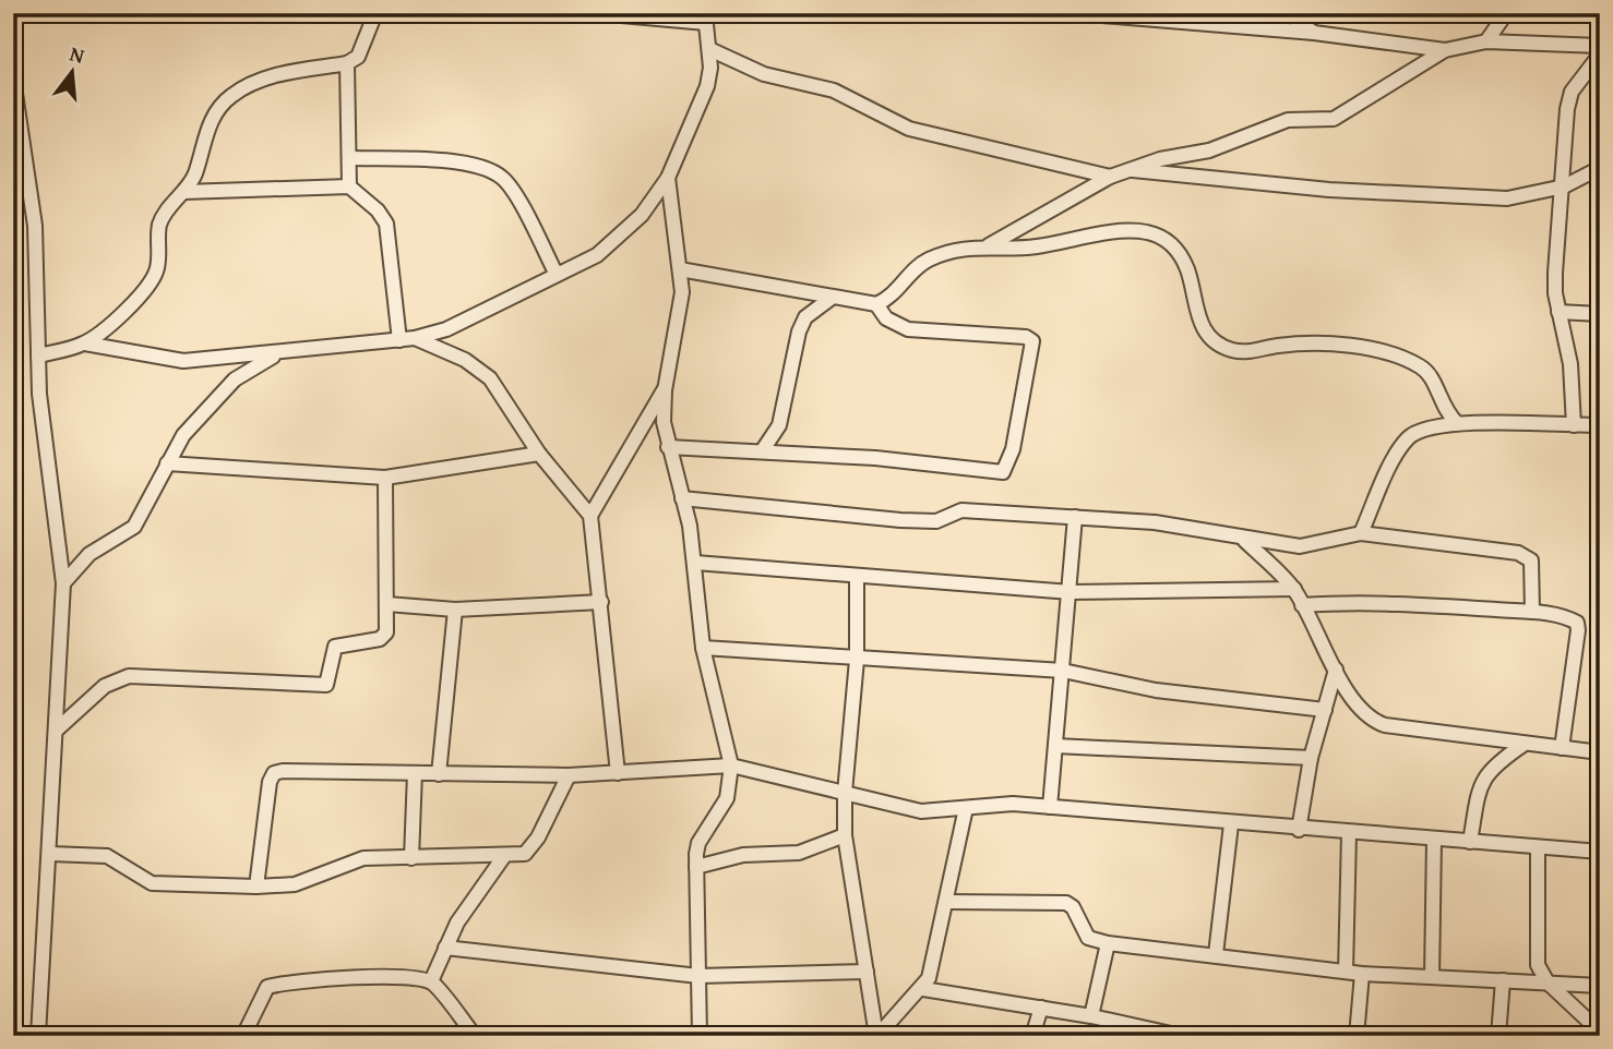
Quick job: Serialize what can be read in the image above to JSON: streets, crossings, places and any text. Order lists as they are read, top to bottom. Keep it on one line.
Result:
{"north":"top"}
